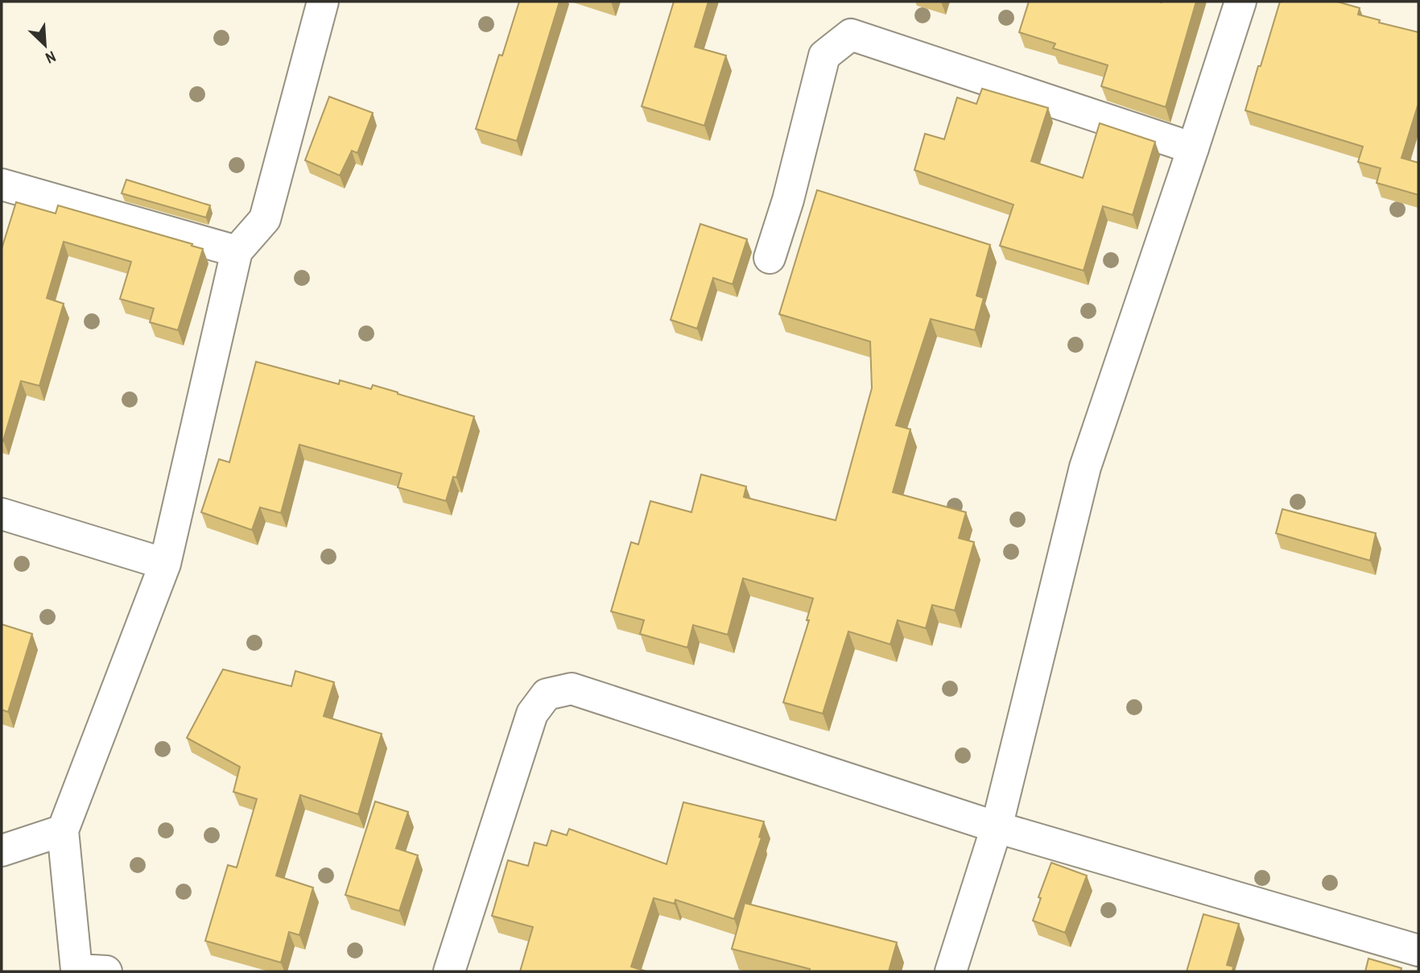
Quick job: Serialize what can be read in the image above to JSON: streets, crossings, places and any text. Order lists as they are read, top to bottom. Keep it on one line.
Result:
{"north":"bottom right"}
